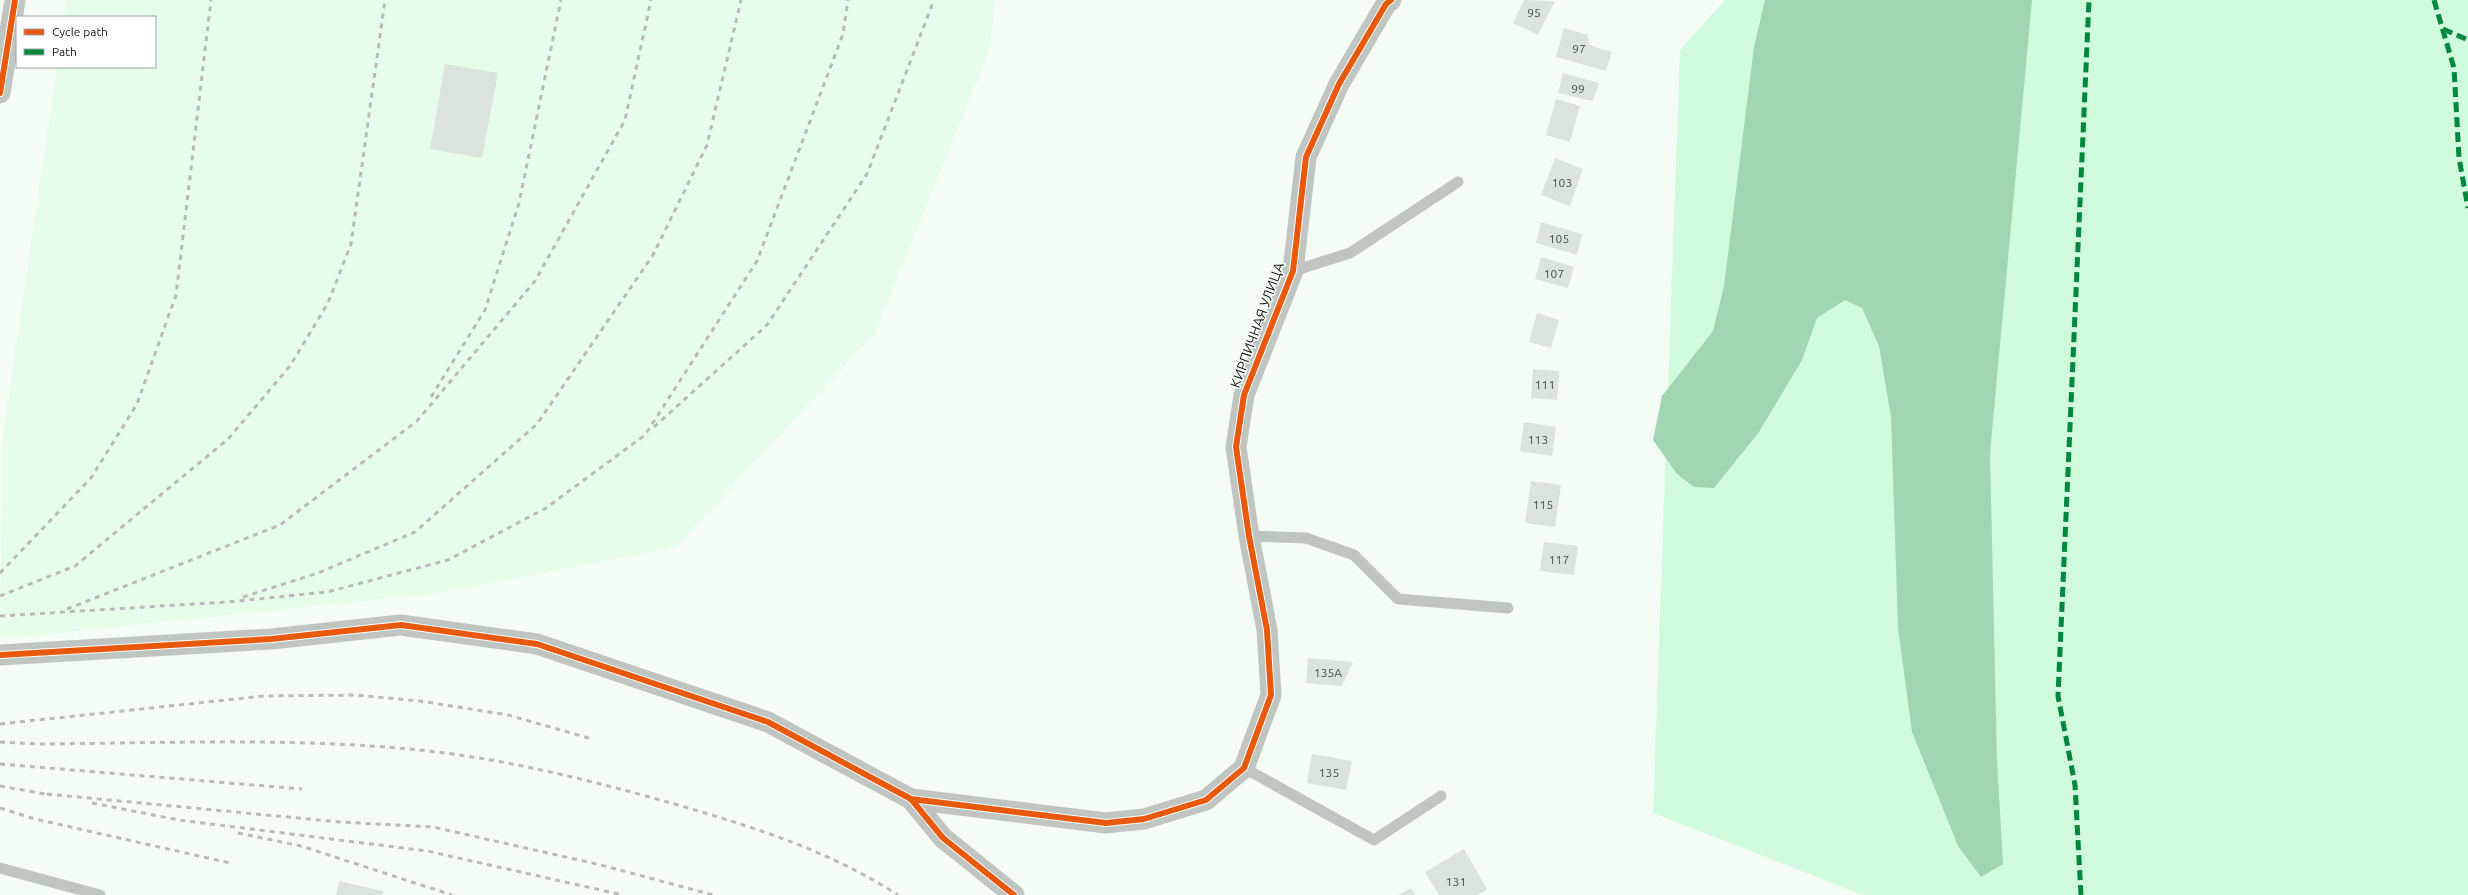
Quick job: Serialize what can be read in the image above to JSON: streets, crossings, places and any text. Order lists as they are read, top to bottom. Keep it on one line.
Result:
{"streets":{"street":["КИРПИЧНАЯ УЛИЦА"]},"house_numbers":["95","97","99","103","105","107","111","113","115","117","135А","135","131"],"legend":["Cycle path","Path"]}
